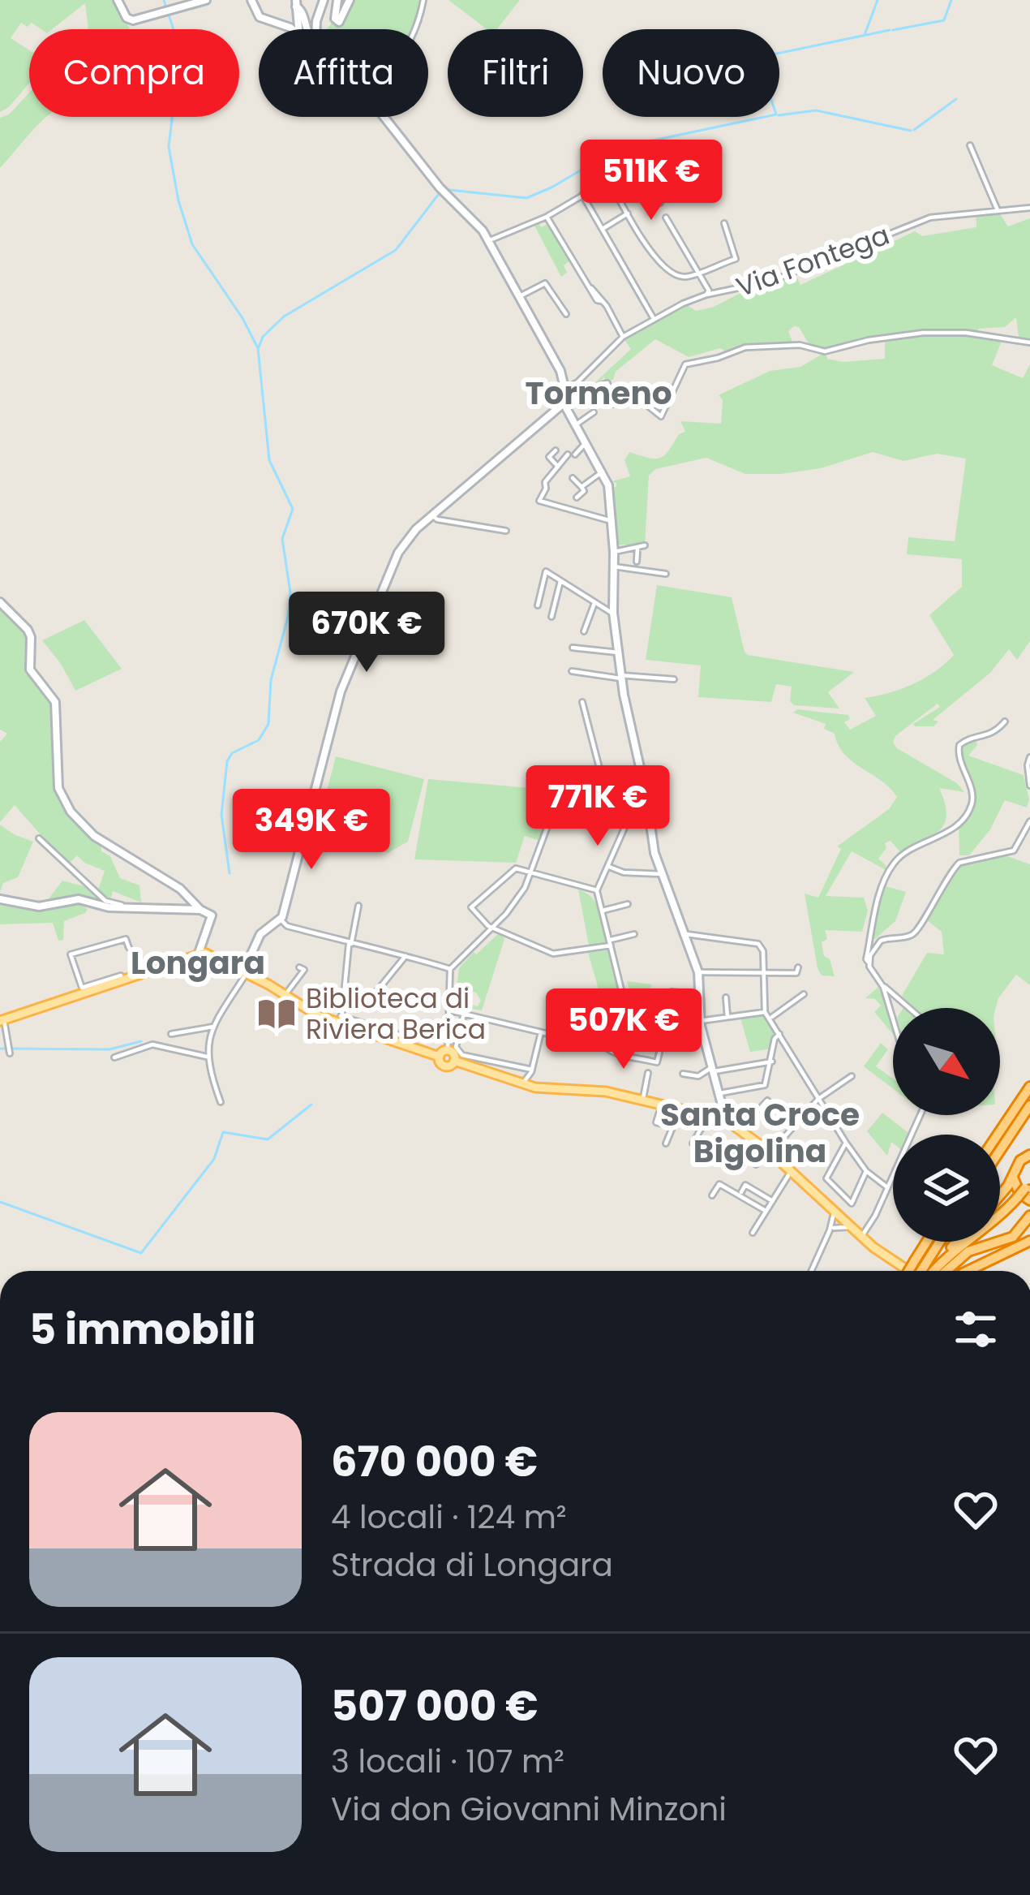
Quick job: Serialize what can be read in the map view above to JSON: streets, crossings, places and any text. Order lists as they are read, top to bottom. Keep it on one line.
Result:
{"streets":{"street":["Via Fontega"]},"districts":["Tormeno","Longara","Santa Croce Bigolina"],"places":{"library":["Biblioteca di Riviera Berica"]},"north":"bottom right","page":{"chip":["Compra","Affitta","Filtri","Nuovo"],"price":["511K €","670K €","771K €","349K €","507K €"],"heading":"5 immobili","list":[{"name":"670 000 €","note":"4 locali · 124 m² · Strada di Longara"},{"name":"507 000 €","note":"3 locali · 107 m² · Via don Giovanni Minzoni"}]}}
